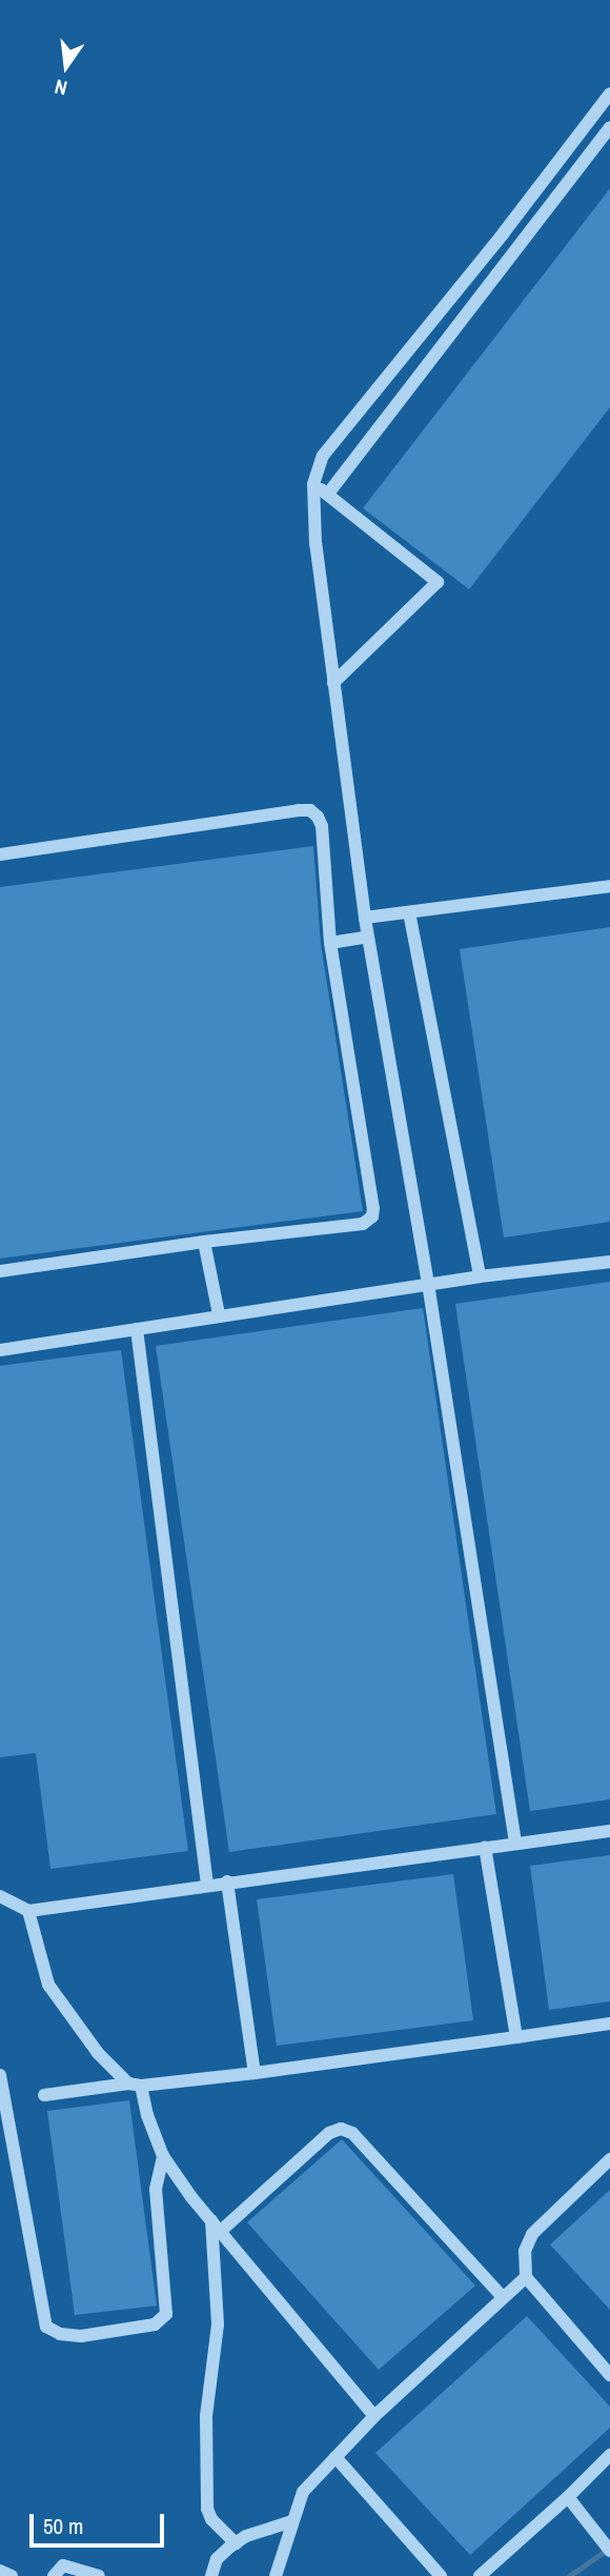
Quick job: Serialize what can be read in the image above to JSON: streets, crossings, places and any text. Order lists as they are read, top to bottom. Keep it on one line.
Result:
{"scale_bar":"50 m","north":"bottom"}
